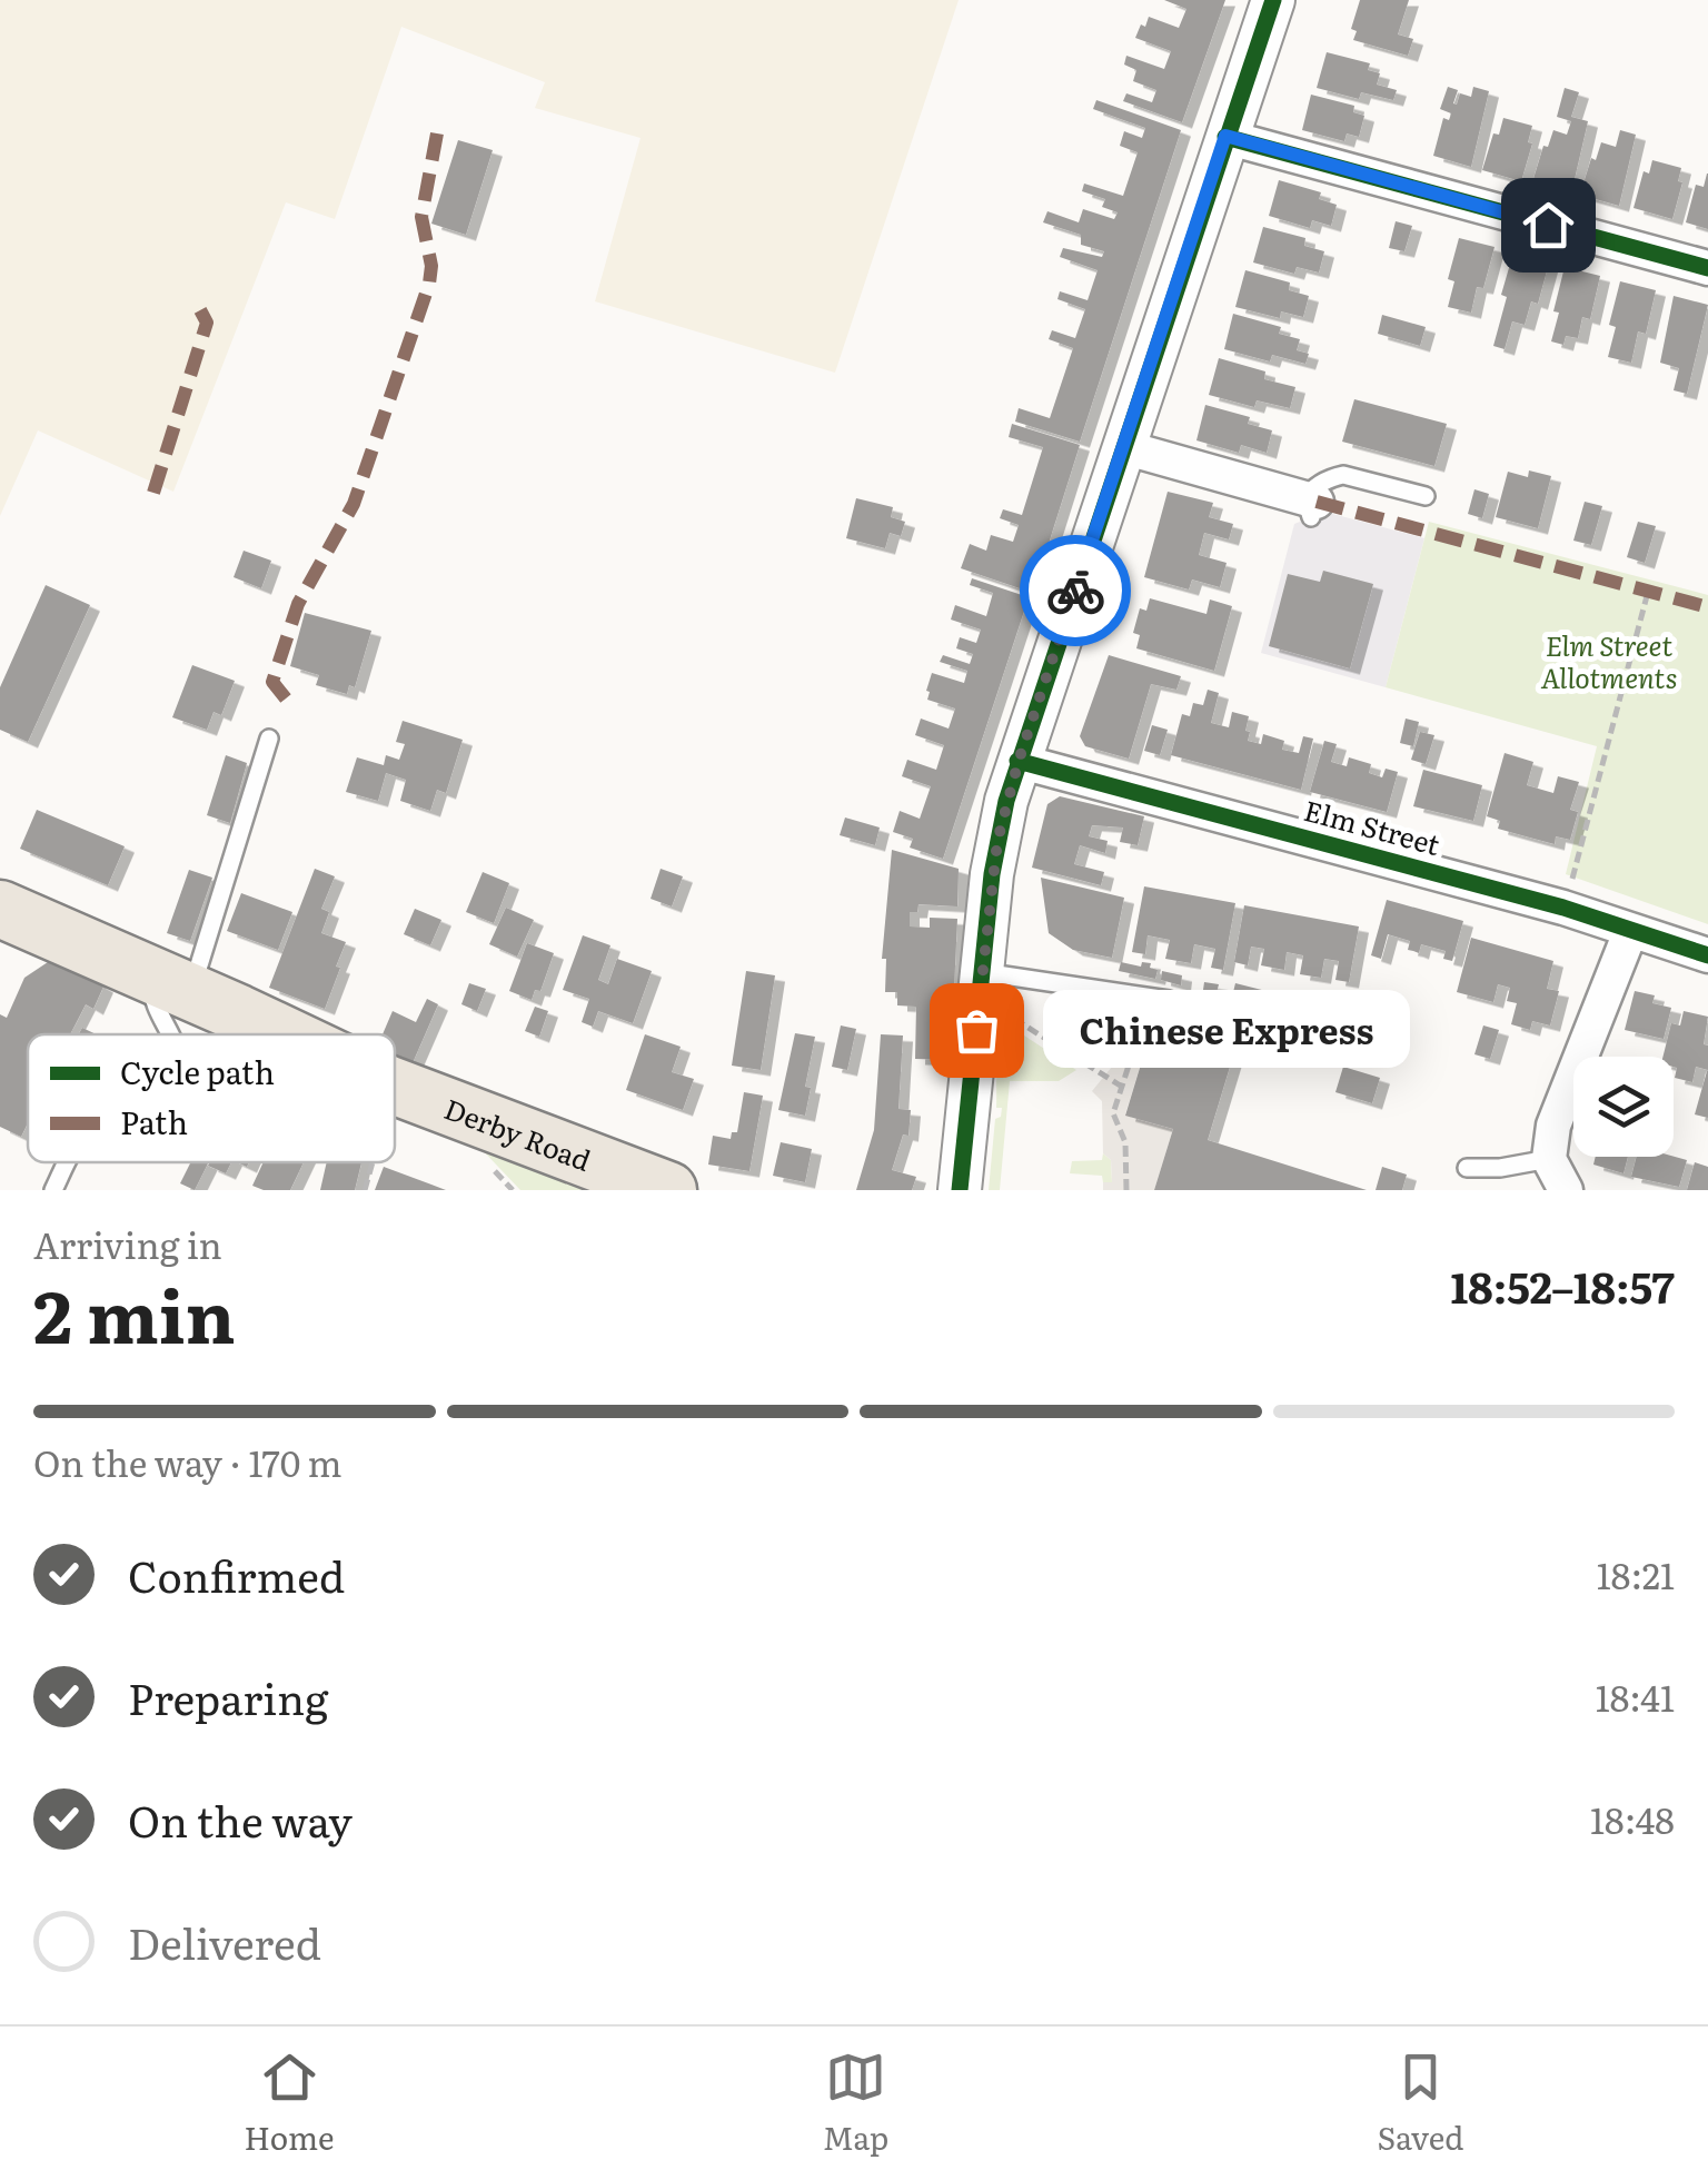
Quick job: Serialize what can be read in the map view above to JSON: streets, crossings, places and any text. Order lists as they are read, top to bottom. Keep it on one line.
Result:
{"streets":{"main road":["Derby Road"],"street":["Elm Street"]},"parks":["Elm Street Allotments"],"places":["Chinese Express"],"legend":["Cycle path","Path"],"page":{"bubble":"Chinese Express","heading":["2 min","Arriving in","18:52–18:57"],"bar":"On the way · 170 m","list":[["Confirmed","18:21"],["Preparing","18:41"],["On the way","18:48"],"Delivered"],"tabs":["Home","Map","Saved"]}}
